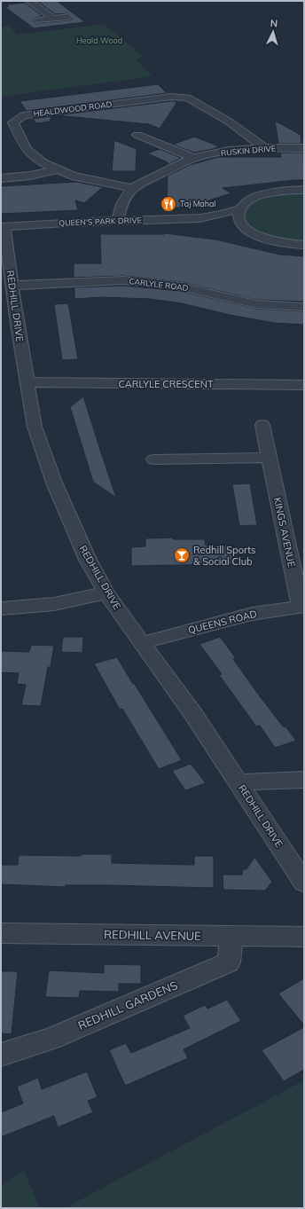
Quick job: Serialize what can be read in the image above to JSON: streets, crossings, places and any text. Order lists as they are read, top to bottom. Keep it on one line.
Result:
{"streets":{"street":["HEALDWOOD ROAD","RUSKIN DRIVE","QUEEN'S PARK DRIVE","CARLYLE ROAD","REDHILL DRIVE","CARLYLE CRESCENT","KINGS AVENUE","QUEENS ROAD","REDHILL AVENUE","REDHILL GARDENS"]},"crossings":[["HEALDWOOD ROAD","RUSKIN DRIVE"],["QUEEN'S PARK DRIVE","REDHILL DRIVE"],["CARLYLE ROAD","REDHILL DRIVE"],["REDHILL DRIVE","CARLYLE CRESCENT"],["REDHILL DRIVE","QUEENS ROAD"],["KINGS AVENUE","QUEENS ROAD"],["REDHILL AVENUE","REDHILL GARDENS"]],"parks":["Heald Wood"],"places":{"restaurant":["Taj Mahal"],"bar":["Redhill Sports & Social Club"]},"north":"top"}
